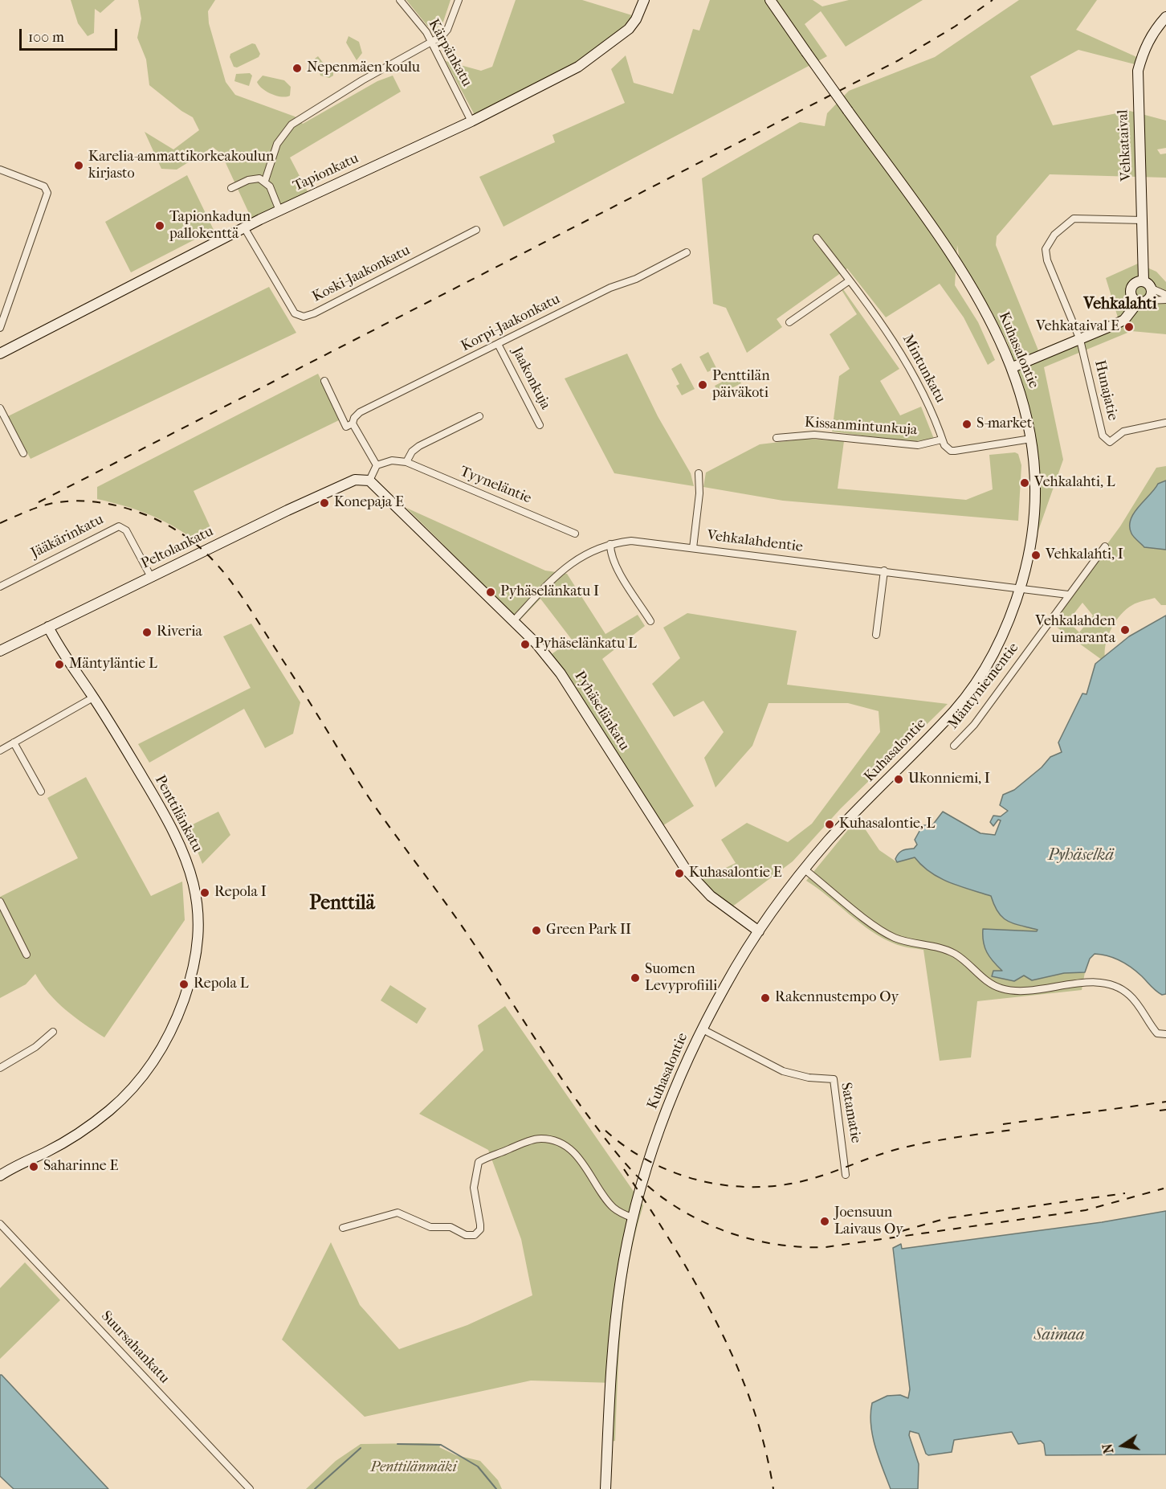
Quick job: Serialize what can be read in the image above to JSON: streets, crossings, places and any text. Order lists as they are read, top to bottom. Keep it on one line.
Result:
{"streets":{"street":["Kärpänkatu","Vehkataival","Tapionkatu","Koski-Jaakonkatu","Korpi-Jaakonkatu","Kuhasalontie","Mintunkatu","Jaakonkuja","Hunajatie","Kissanmintunkuja","Tyyneläntie","Jääkärinkatu","Vehkalahdentie","Peltolankatu","Mäntyniementie","Pyhäselänkatu","Penttilänkatu","Satamatie","Suursahankatu"]},"crossings":[["Kärpänkatu","Tapionkatu"],["Tapionkatu","Koski-Jaakonkatu"],["Korpi-Jaakonkatu","Jaakonkuja"],["Kuhasalontie","Vehkalahdentie"],["Kuhasalontie","Pyhäselänkatu"],["Kuhasalontie","Satamatie"],["Mintunkatu","Kissanmintunkuja"],["Jääkärinkatu","Peltolankatu"],["Vehkalahdentie","Mäntyniementie"],["Vehkalahdentie","Pyhäselänkatu"],["Peltolankatu","Pyhäselänkatu"],["Peltolankatu","Penttilänkatu"]],"districts":["Vehkalahti","Penttilä"],"water":["Pyhäselkä","Saimaa"],"parks":["Penttilänmäki"],"places":["Nepenmäen koulu","Karelia-ammattikorkeakoulun kirjasto","Tapionkadun pallokenttä","Vehkataival E","Penttilän päiväkoti","S-market","Vehkalahti, L","Konepaja E","Vehkalahti, I","Pyhäselänkatu I","Vehkalahden uimaranta","Riveria","Pyhäselänkatu L","Mäntyläntie L","Ukonniemi, I","Kuhasalontie, L","Kuhasalontie E","Repola I","Green Park II","Suomen Levyprofiili","Repola L","Rakennustempo Oy","Saharinne E","Joensuun Laivaus Oy"],"scale_bar":"100 m","north":"left"}
